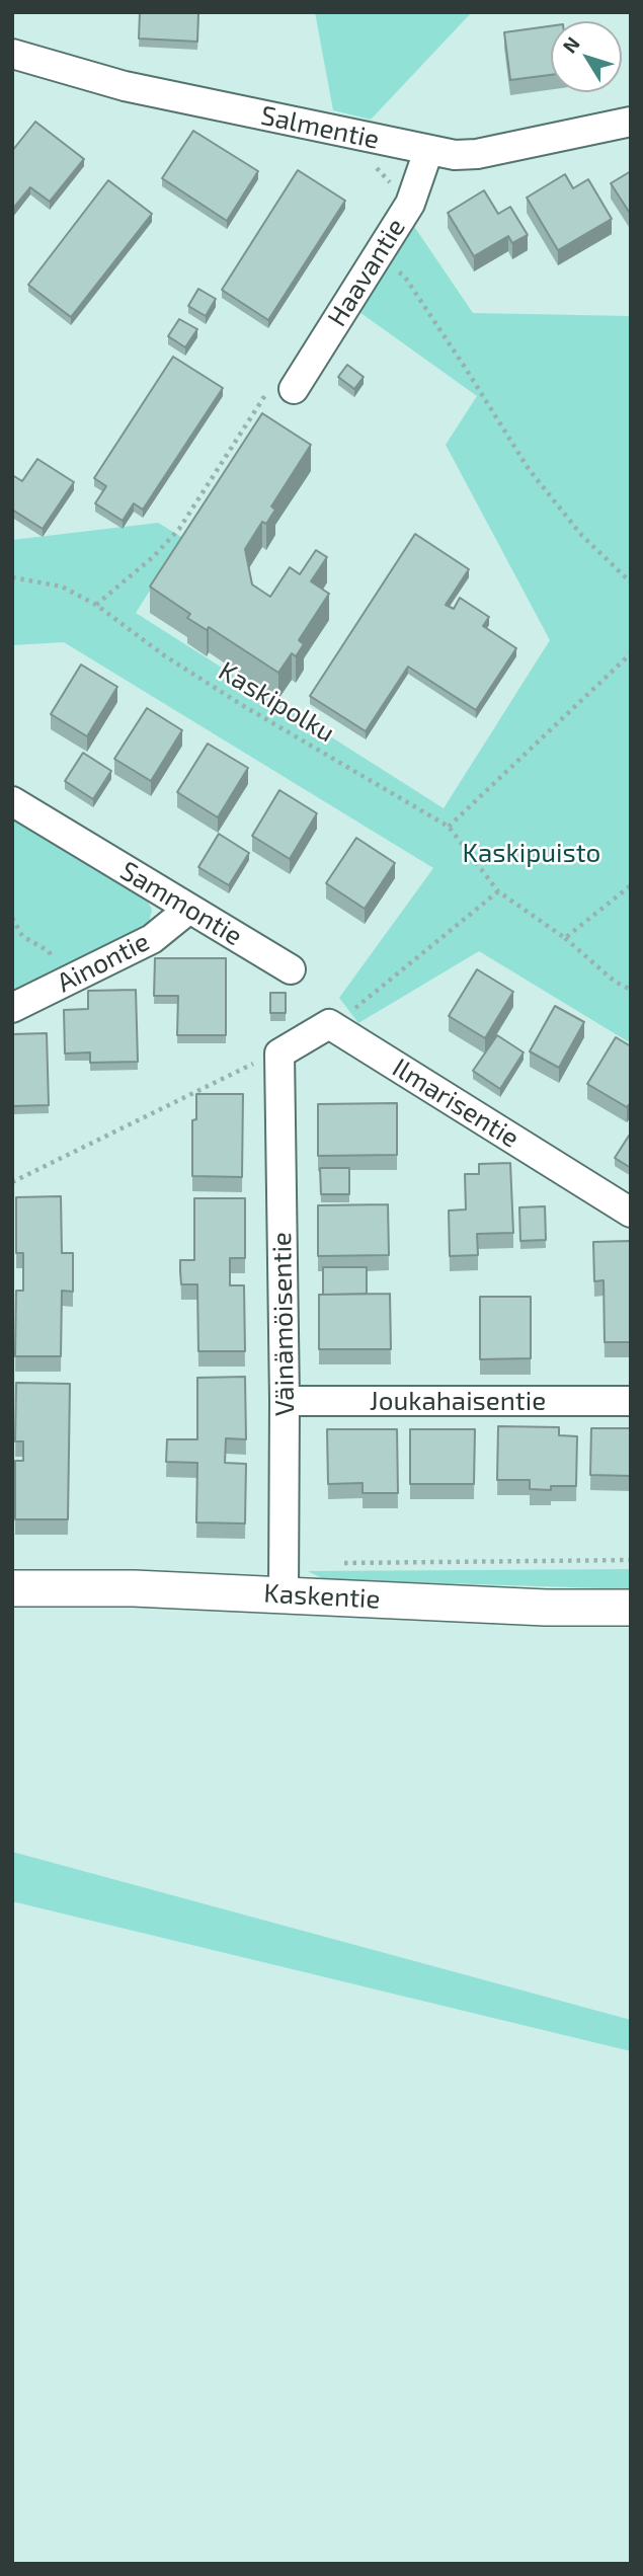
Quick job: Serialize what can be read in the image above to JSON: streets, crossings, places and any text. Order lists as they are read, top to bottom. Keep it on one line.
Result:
{"streets":{"street":["Salmentie","Haavantie","Sammontie","Ainontie","Ilmarisentie","Väinämöisentie","Joukahaisentie","Kaskentie"],"path":["Kaskipolku"]},"crossings":[["Salmentie","Haavantie"],["Sammontie","Ainontie"],["Väinämöisentie","Joukahaisentie"],["Väinämöisentie","Kaskentie"]],"parks":["Kaskipuisto"],"north":"top left"}
